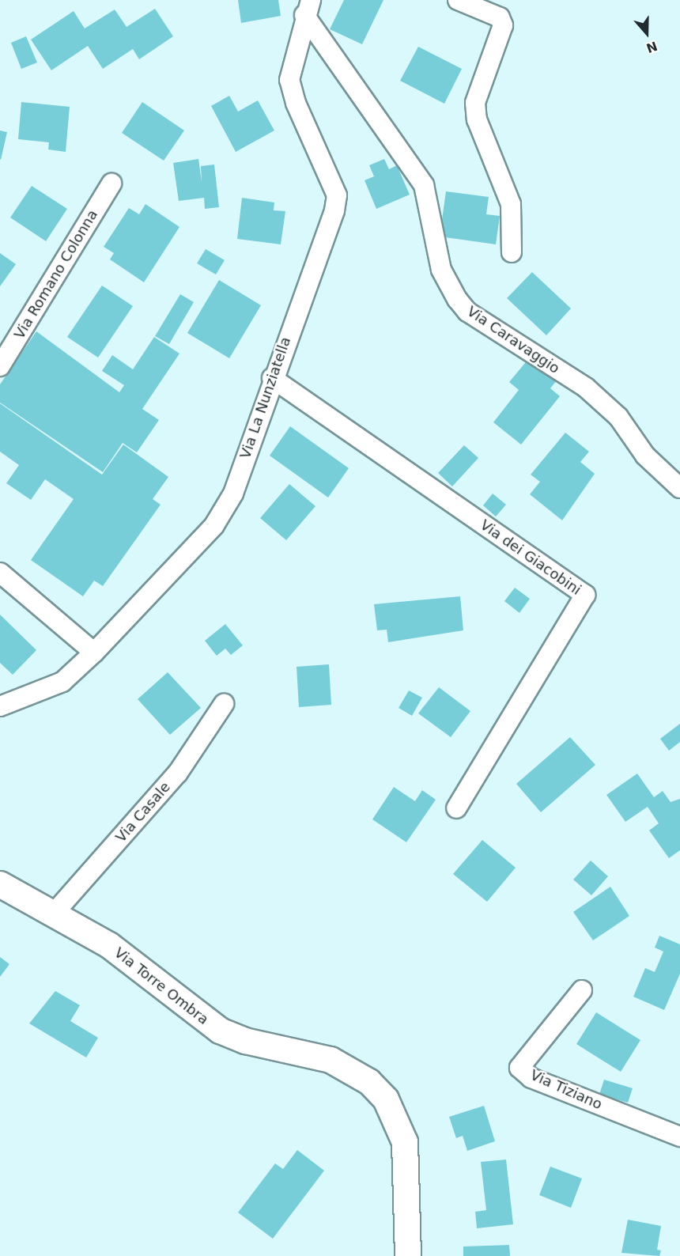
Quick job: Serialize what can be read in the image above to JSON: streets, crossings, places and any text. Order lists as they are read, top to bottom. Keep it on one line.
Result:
{"streets":{"street":["Via Romano Colonna","Via Caravaggio","Via La Nunziatella","Via dei Giacobini","Via Casale","Via Torre Ombra","Via Tiziano"]},"crossings":[["Via Caravaggio","Via La Nunziatella"],["Via La Nunziatella","Via dei Giacobini"],["Via Casale","Via Torre Ombra"]],"north":"bottom"}
